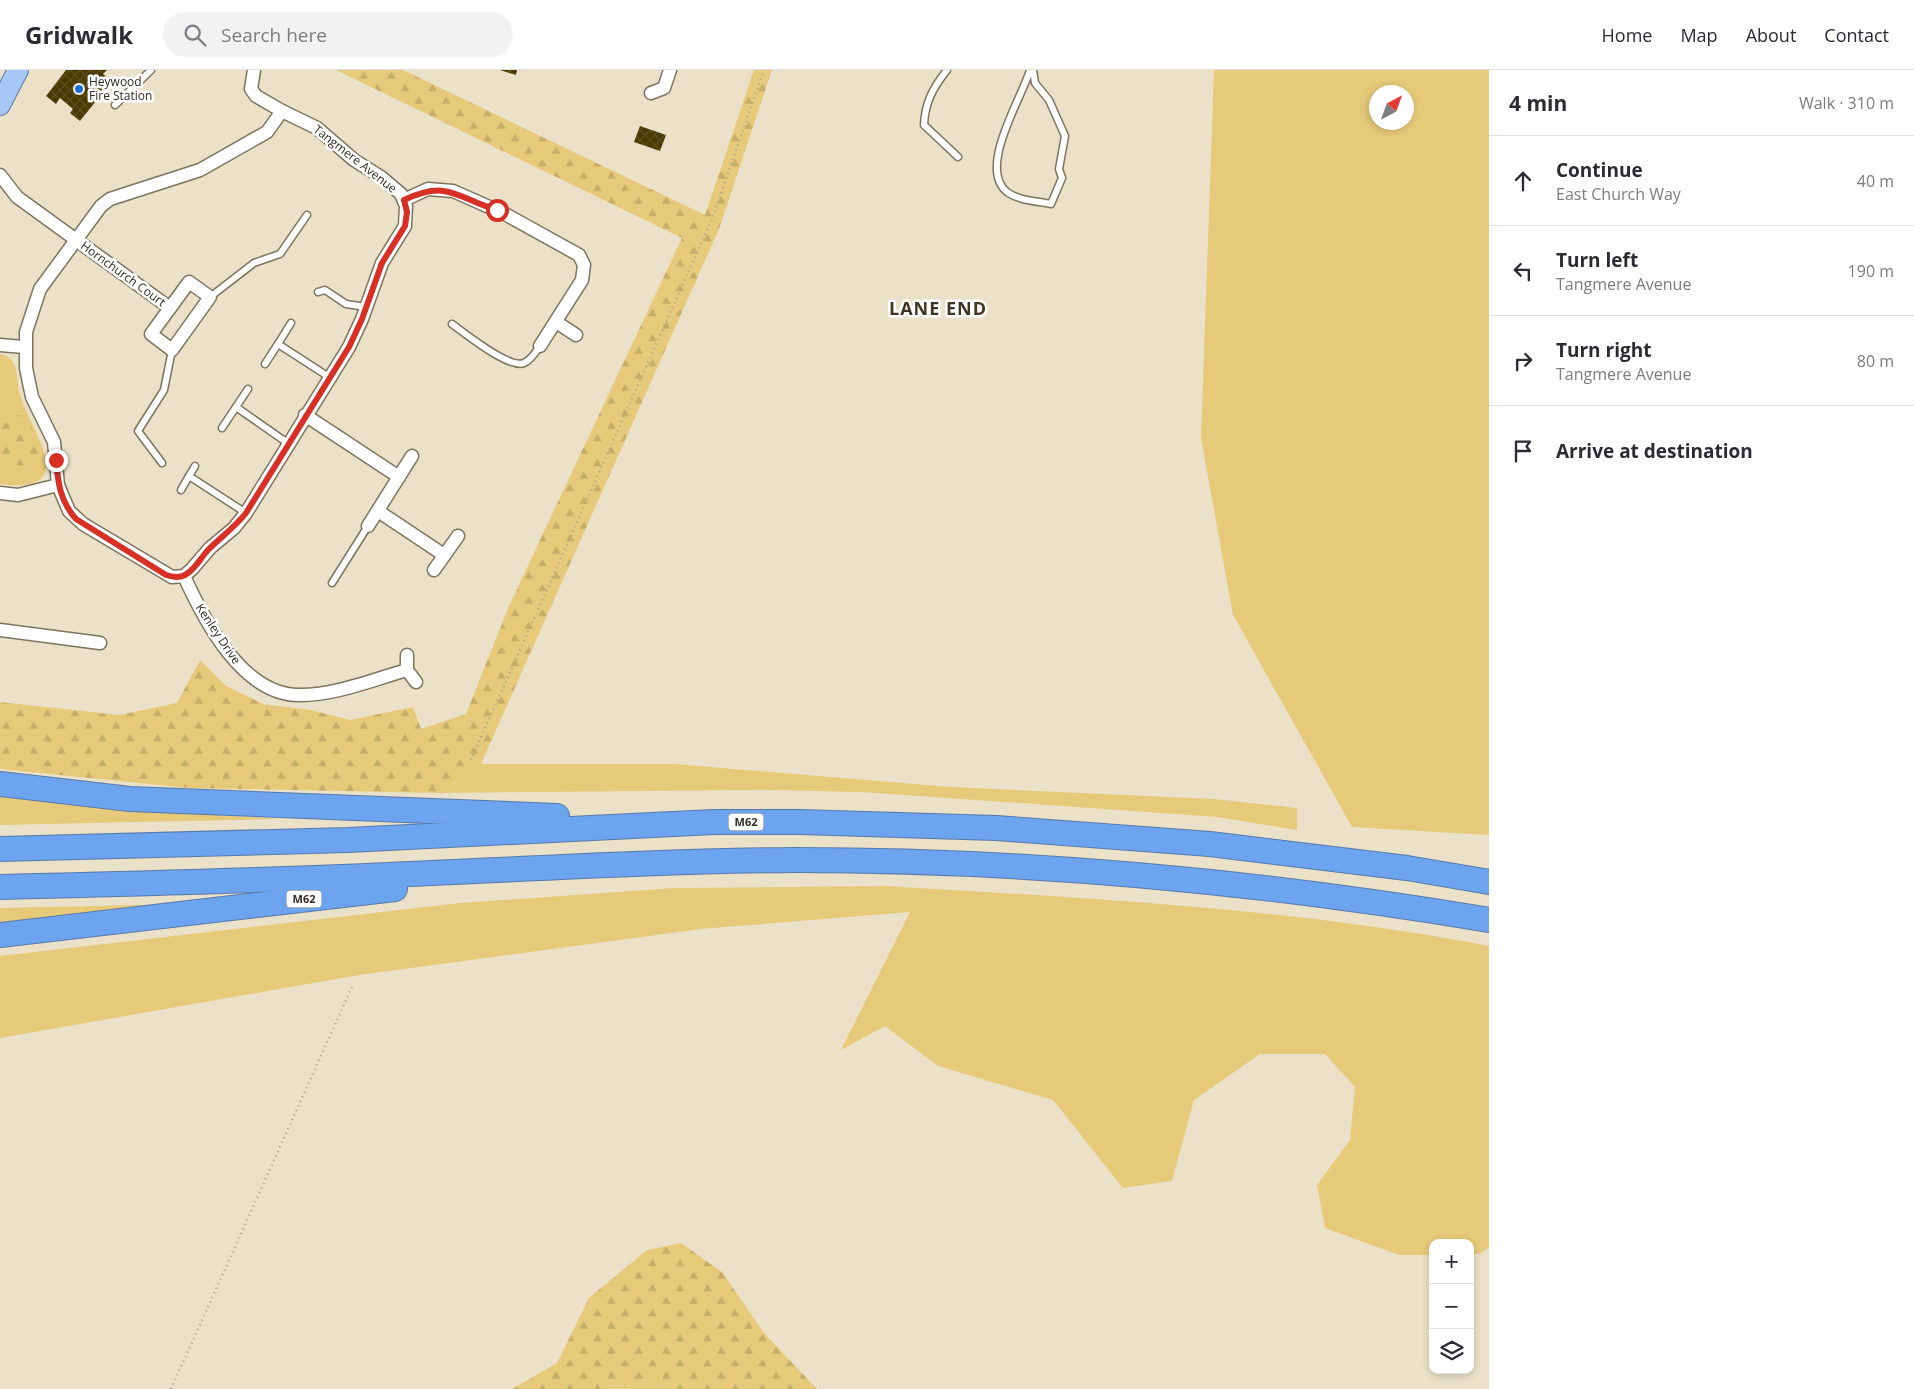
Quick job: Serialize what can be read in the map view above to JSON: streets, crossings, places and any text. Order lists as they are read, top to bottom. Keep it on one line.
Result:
{"streets":{"highway":["M62"],"street":["Tangmere Avenue","Hornchurch Court","Kenley Drive"]},"crossings":[["Tangmere Avenue","Kenley Drive"]],"districts":["LANE END"],"places":["Heywood Fire Station"],"north":"top right","page":{"header":"Gridwalk","search":"Search here","nav":["Home","Map","About","Contact"],"heading":["4 min","Walk · 310 m"],"list":[["Continue","East Church Way","40 m"],["Turn left","Tangmere Avenue","190 m"],["Turn right","Tangmere Avenue","80 m"],"Arrive at destination"],"map_buttons":["+","−"]}}
